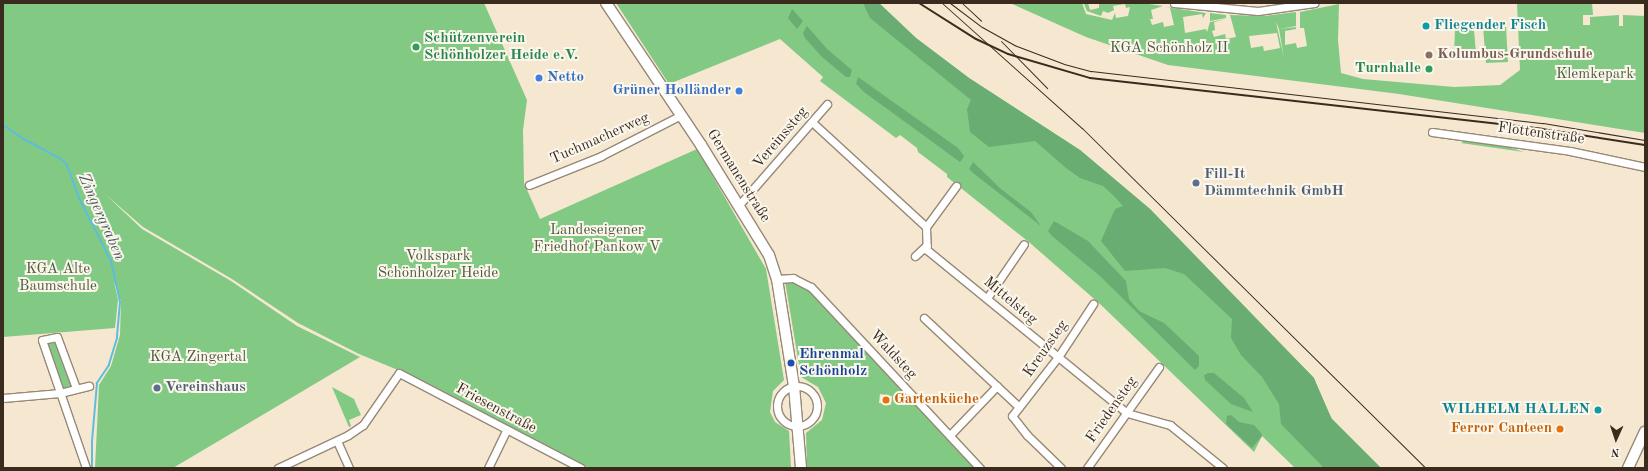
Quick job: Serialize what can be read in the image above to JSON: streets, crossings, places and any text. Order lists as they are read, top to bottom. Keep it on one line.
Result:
{"streets":{"main road":["Germanenstraße"],"street":["Flottenstraße","Vereinssteg","Tuchmacherweg","Mittelsteg","Kreuzsteg","Waldsteg","Friesenstraße","Friedensteg"]},"crossings":[["Vereinssteg","Germanenstraße"],["Tuchmacherweg","Germanenstraße"],["Germanenstraße","Waldsteg"],["Mittelsteg","Kreuzsteg"],["Mittelsteg","Friedensteg"]],"water":["Zingergraben"],"parks":["KGA Schönholz II","Klemkepark","Landeseigener Friedhof Pankow V","Volkspark Schönholzer Heide","KGA Alte Baumschule","KGA Zingertal"],"places":["Fliegender Fisch","Schützenverein Schönholzer Heide e.V.","Kolumbus-Grundschule","Turnhalle","Netto","Grüner Holländer","Fill-It Dämmtechnik GmbH","Ehrenmal Schönholz","Vereinshaus","Gartenküche","WILHELM HALLEN","Ferror Canteen"],"north":"bottom"}
